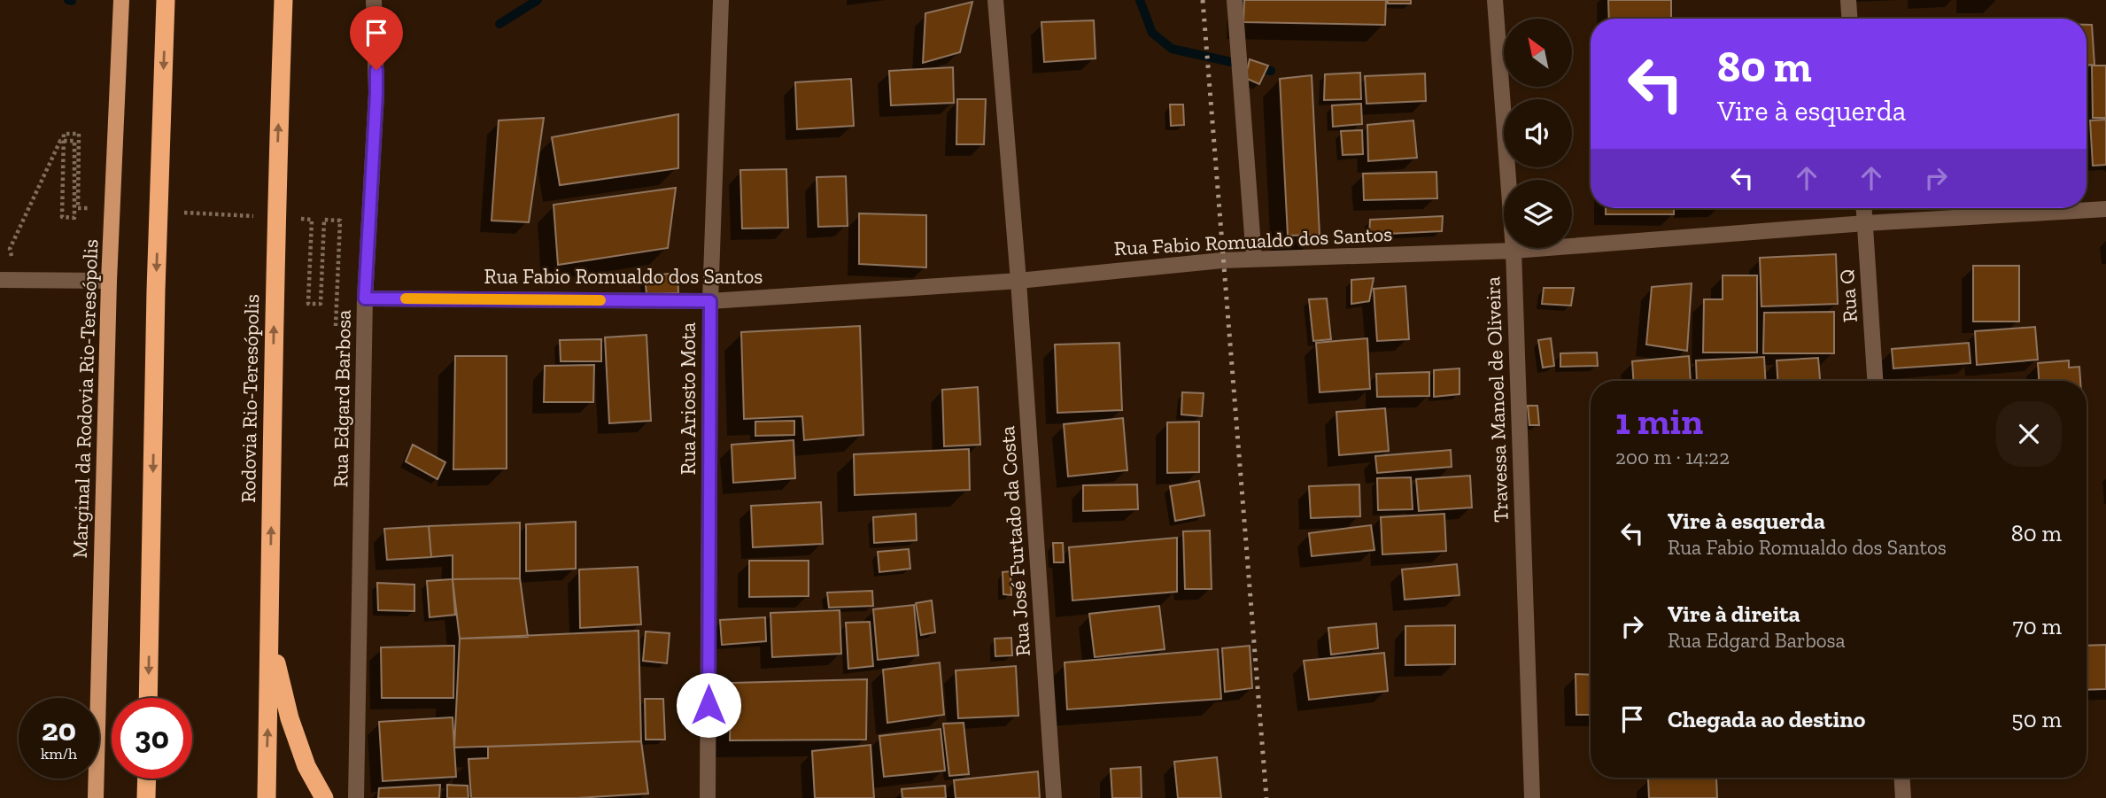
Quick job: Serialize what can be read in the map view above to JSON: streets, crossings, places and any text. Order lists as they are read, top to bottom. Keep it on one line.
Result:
{"streets":{"highway":["Rodovia Rio-Teresópolis"],"main road":["Marginal da Rodovia Rio-Teresópolis"],"street":["Rua Fabio Romualdo dos Santos","Rua Q","Rua Edgard Barbosa","Rua Ariosto Mota","Travessa Manoel de Oliveira","Rua José Furtado da Costa"]},"crossings":[["Rua Fabio Romualdo dos Santos","Rua Q"],["Rua Fabio Romualdo dos Santos","Rua Edgard Barbosa"],["Rua Fabio Romualdo dos Santos","Rua Ariosto Mota"],["Rua Fabio Romualdo dos Santos","Travessa Manoel de Oliveira"],["Rua Fabio Romualdo dos Santos","Rua José Furtado da Costa"]],"north":"top left","page":{"turn":["80 m","Vire à esquerda"],"heading":["1 min","200 m · 14:22"],"list":[{"name":"Vire à esquerda","note":"Rua Fabio Romualdo dos Santos","value":"80 m"},{"name":"Vire à direita","note":"Rua Edgard Barbosa","value":"70 m"},{"name":"Chegada ao destino","value":"50 m"}],"speed":"20 km/h","limit":"30"}}
